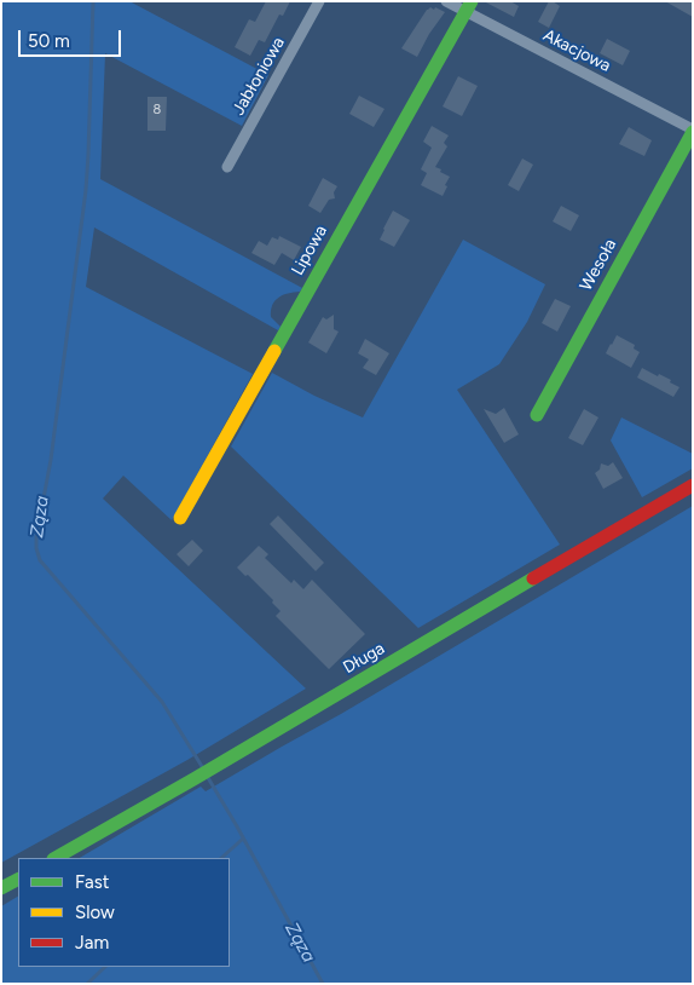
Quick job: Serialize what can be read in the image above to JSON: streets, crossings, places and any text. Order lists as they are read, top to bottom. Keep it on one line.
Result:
{"streets":{"street":["Akacjowa","Jabłoniowa","Lipowa","Wesoła","Długa"]},"crossings":[["Akacjowa","Lipowa"],["Akacjowa","Wesoła"]],"water":["Ząza"],"house_numbers":["8"],"legend":["Fast","Slow","Jam"],"scale_bar":"50 m"}
